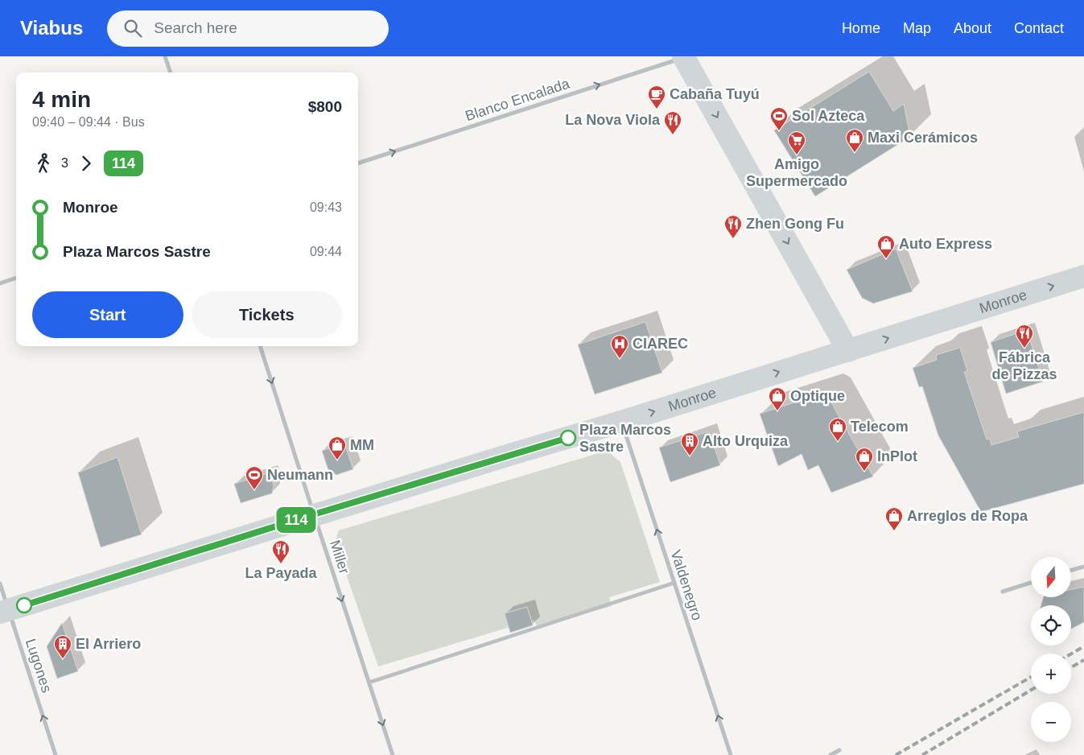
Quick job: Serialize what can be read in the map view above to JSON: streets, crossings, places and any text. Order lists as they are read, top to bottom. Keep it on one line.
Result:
{"streets":{"main road":["Monroe"],"street":["Blanco Encalada","Miller","Valdenegro","Lugones"]},"crossings":[["Monroe","Miller"],["Monroe","Valdenegro"],["Monroe","Lugones"]],"one_way":["Blanco Encalada","Monroe","Miller","Valdenegro","Lugones"],"places":{"cafe":["Cabaña Tuyú"],"sports":["Sol Azteca","Neumann"],"restaurant":["La Nova Viola","Zhen Gong Fu","Fábrica de Pizzas","La Payada"],"shop":["Maxi Cerámicos","Auto Express","Optique","Telecom","MM","InPlot","Arreglos de Ropa"],"supermarket":["Amigo Supermercado"],"hospital":["CIAREC"],"other":["Plaza Marcos Sastre"],"building":["Alto Urquiza","El Arriero"]},"lines":["bus line 114"],"north":"bottom","page":{"header":"Viabus","search":"Search here","nav":["Home","Map","About","Contact"],"on_map":"114","heading":["4 min","09:40 – 09:44 · Bus","$800"],"legs":["3","114"],"list":[{"name":"Monroe","value":"09:43"},{"name":"Plaza Marcos Sastre","value":"09:44"}],"buttons":["Start","Tickets"],"map_buttons":["+","−"]}}
